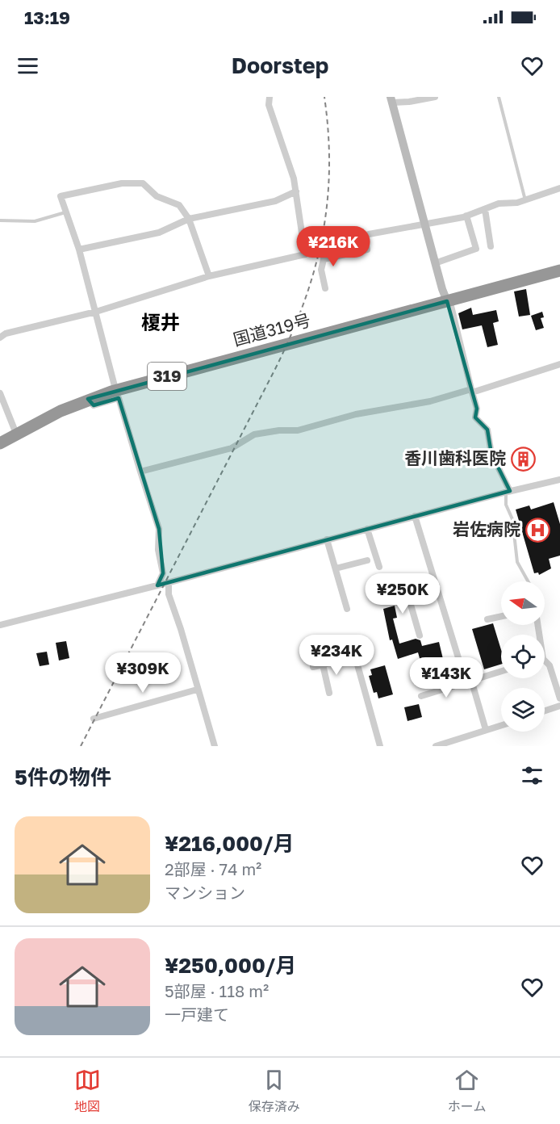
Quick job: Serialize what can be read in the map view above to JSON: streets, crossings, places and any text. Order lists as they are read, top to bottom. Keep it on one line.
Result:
{"streets":{"highway":["国道319号","319"]},"districts":["榎井"],"places":{"building":["香川歯科医院"],"hospital":["岩佐病院"]},"north":"left","page":{"status":"13:19","header":"Doorstep","price":["¥216K","¥250K","¥234K","¥309K","¥143K"],"heading":"5件の物件","list":[{"name":"¥216,000/月","note":"2部屋 · 74 m² · マンション"},{"name":"¥250,000/月","note":"5部屋 · 118 m² · 一戸建て"}],"tabs":["地図","保存済み","ホーム"]}}
